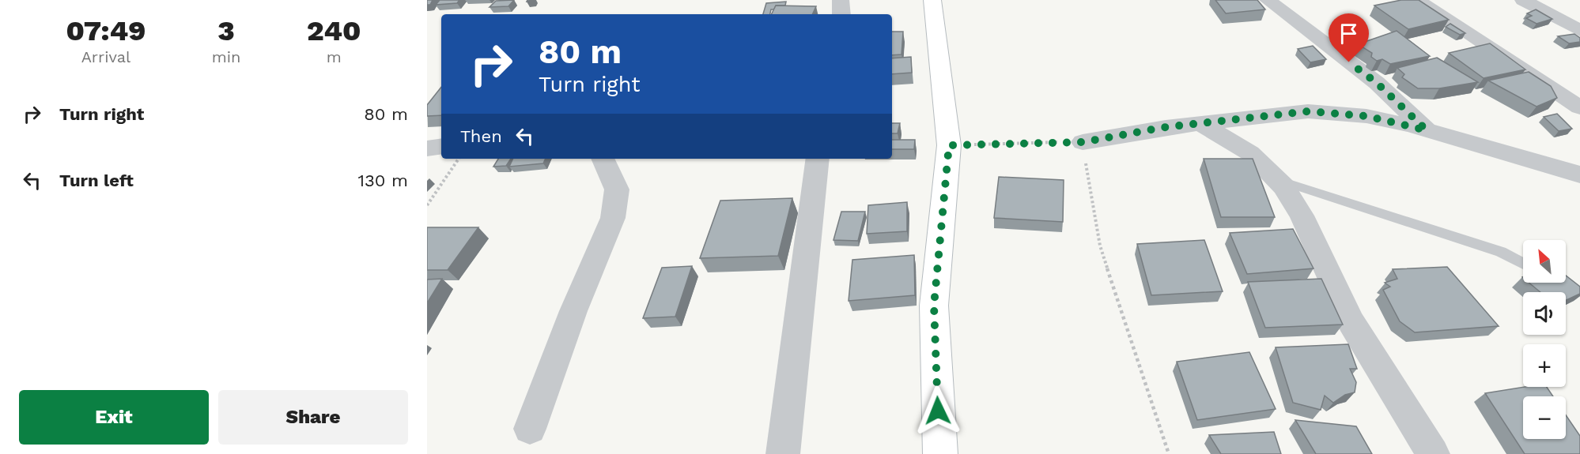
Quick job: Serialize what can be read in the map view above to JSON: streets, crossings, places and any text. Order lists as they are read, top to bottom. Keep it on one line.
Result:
{"north":"top left","page":{"eta":["07:49","Arrival","3","min","240","m"],"turn":["80 m","Turn right"],"list":[{"name":"Turn right","value":"80 m"},{"name":"Turn left","value":"130 m"}],"then":"Then","map_buttons":["+","−"],"buttons":["Exit","Share"]}}
